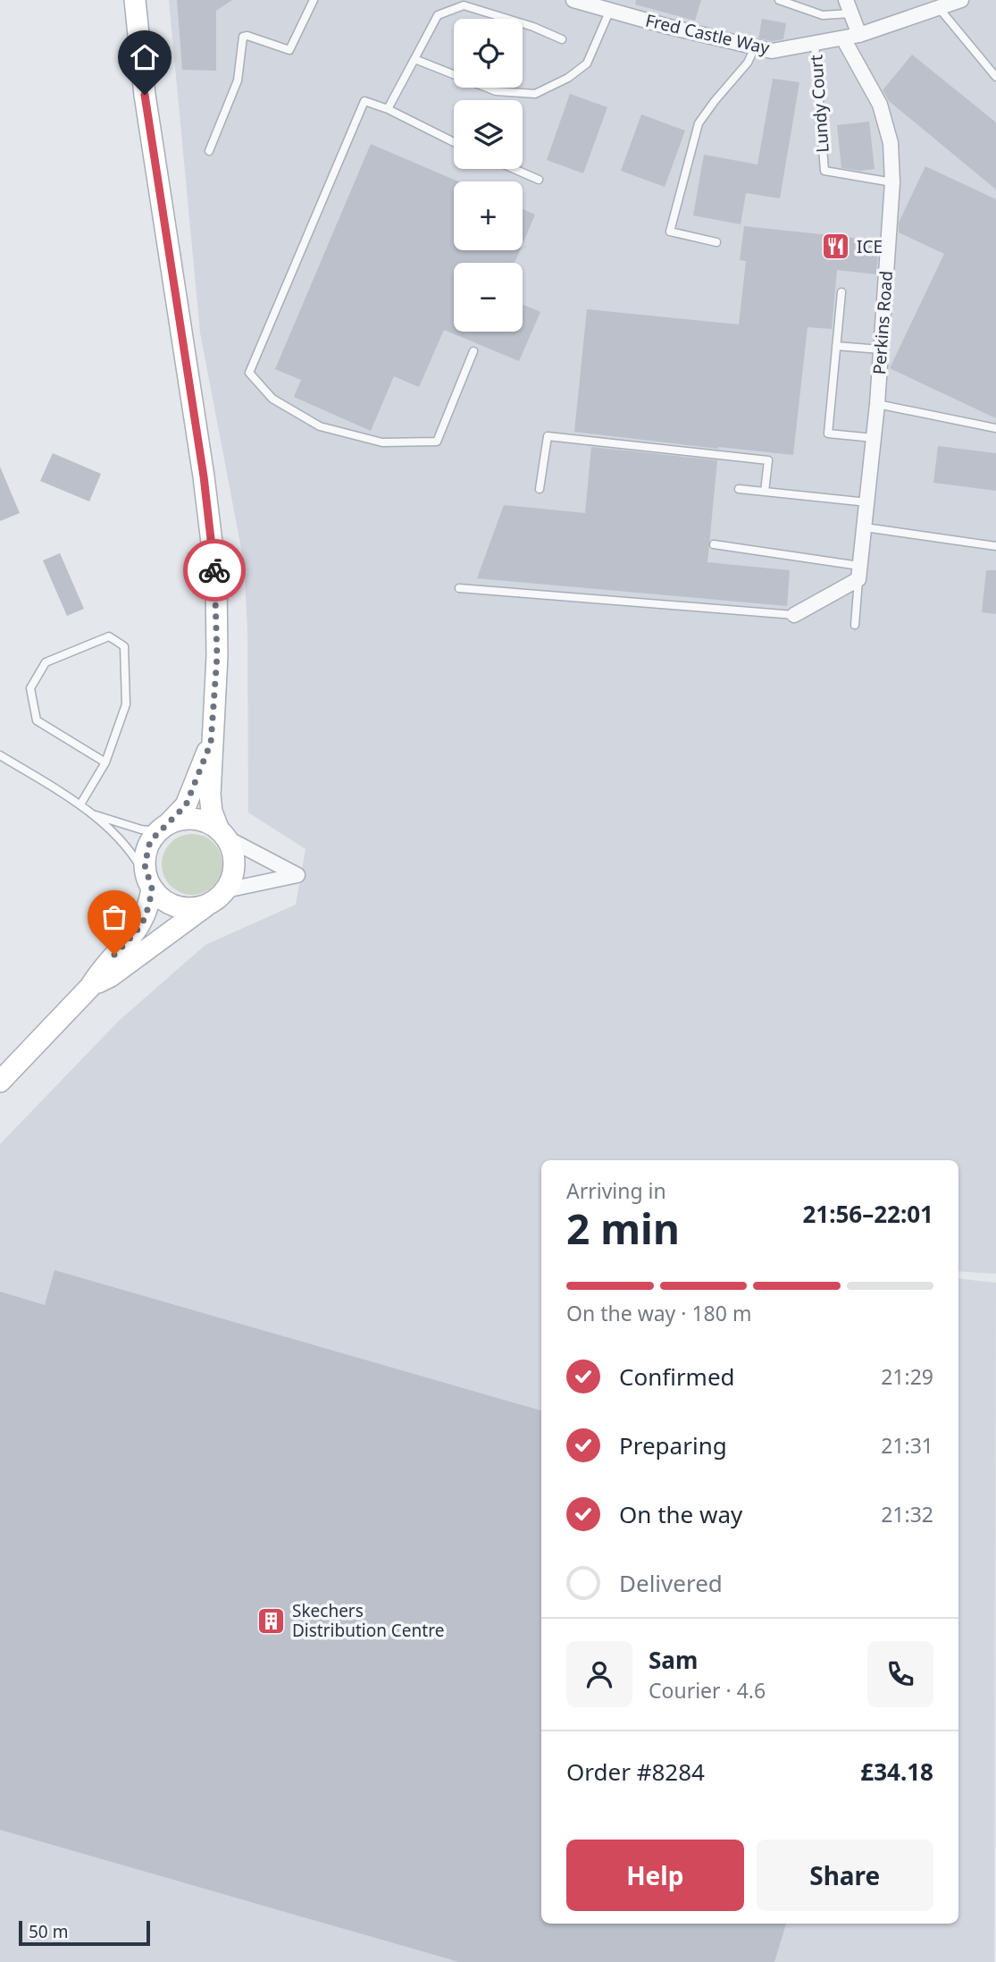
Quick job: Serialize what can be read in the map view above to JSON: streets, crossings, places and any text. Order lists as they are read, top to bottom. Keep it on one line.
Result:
{"streets":{"street":["Fred Castle Way","Perkins Road"],"lane":["Lundy Court"]},"crossings":[["Fred Castle Way","Lundy Court"],["Fred Castle Way","Perkins Road"],["Lundy Court","Perkins Road"]],"places":{"restaurant":["ICE"],"building":["Skechers Distribution Centre"]},"scale_bar":"50 m","page":{"map_buttons":["+","−"],"heading":["2 min","Arriving in","21:56–22:01"],"panel":["Sam","Courier · 4.6","Order #8284","£34.18"],"bar":"On the way · 180 m","list":[["Confirmed","21:29"],["Preparing","21:31"],["On the way","21:32"],"Delivered"],"buttons":["Help","Share"],"scale":"50 m"}}
